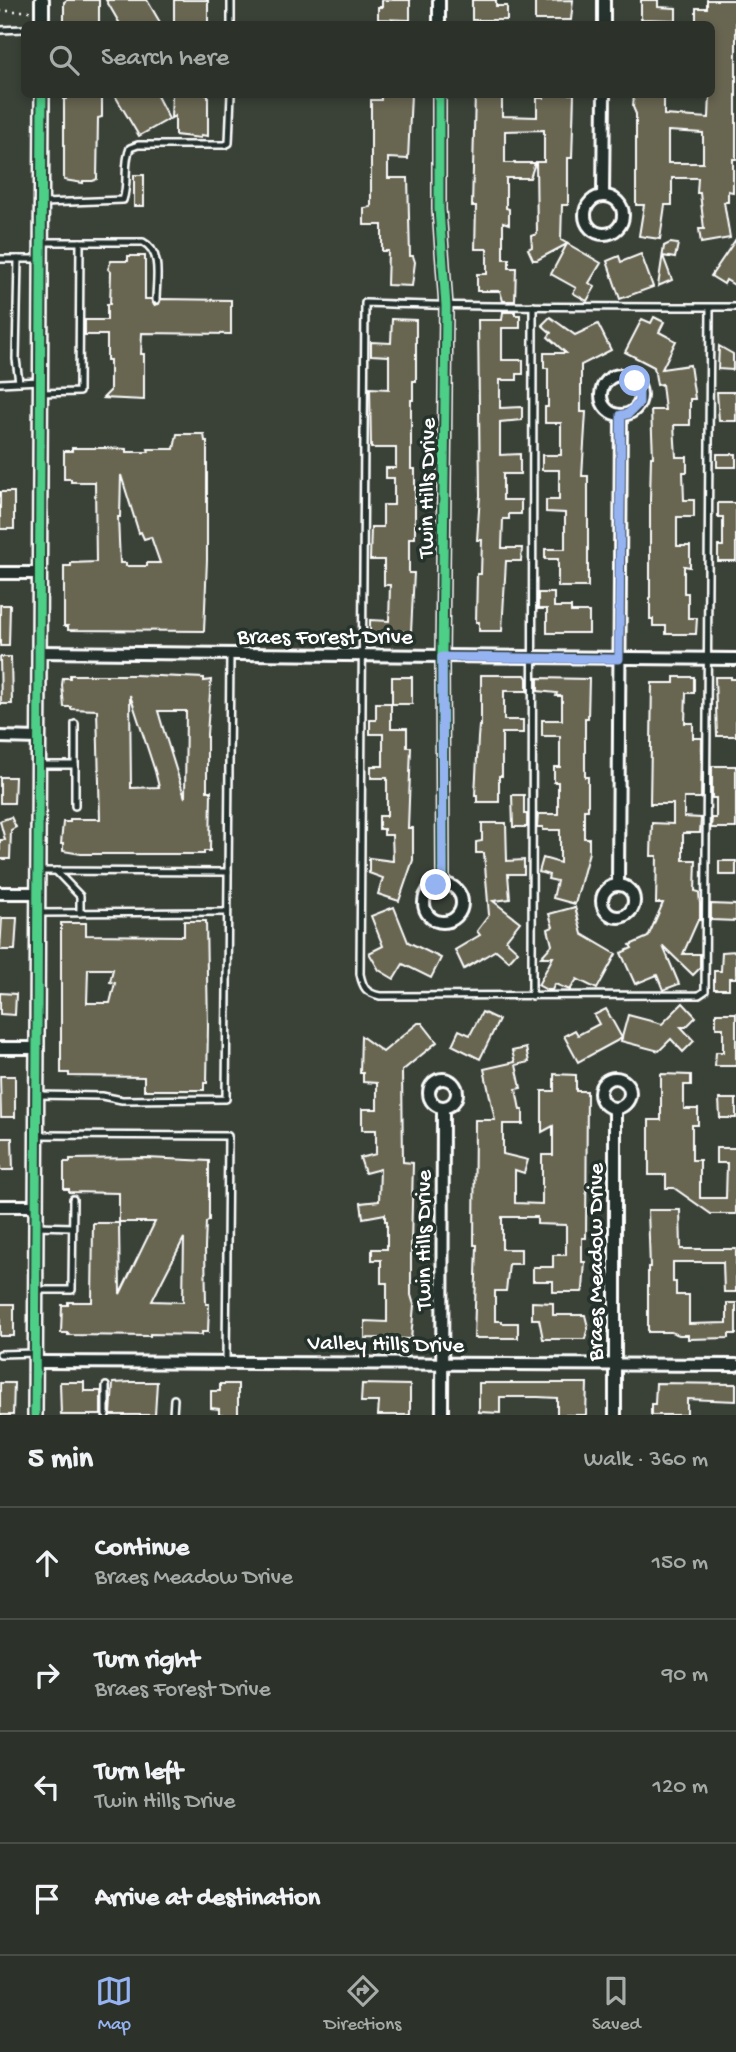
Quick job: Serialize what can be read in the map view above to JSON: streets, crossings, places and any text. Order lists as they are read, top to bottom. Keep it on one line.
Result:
{"streets":{"street":["Twin Hills Drive","Braes Forest Drive","Braes Meadow Drive","Valley Hills Drive"]},"crossings":[["Twin Hills Drive","Braes Forest Drive"],["Twin Hills Drive","Valley Hills Drive"],["Braes Meadow Drive","Valley Hills Drive"]],"page":{"search":"Search here","heading":["5 min","Walk · 360 m"],"list":[["Continue","Braes Meadow Drive","150 m"],["Turn right","Braes Forest Drive","90 m"],["Turn left","Twin Hills Drive","120 m"],"Arrive at destination"],"nav":["Map","Directions","Saved"]}}
